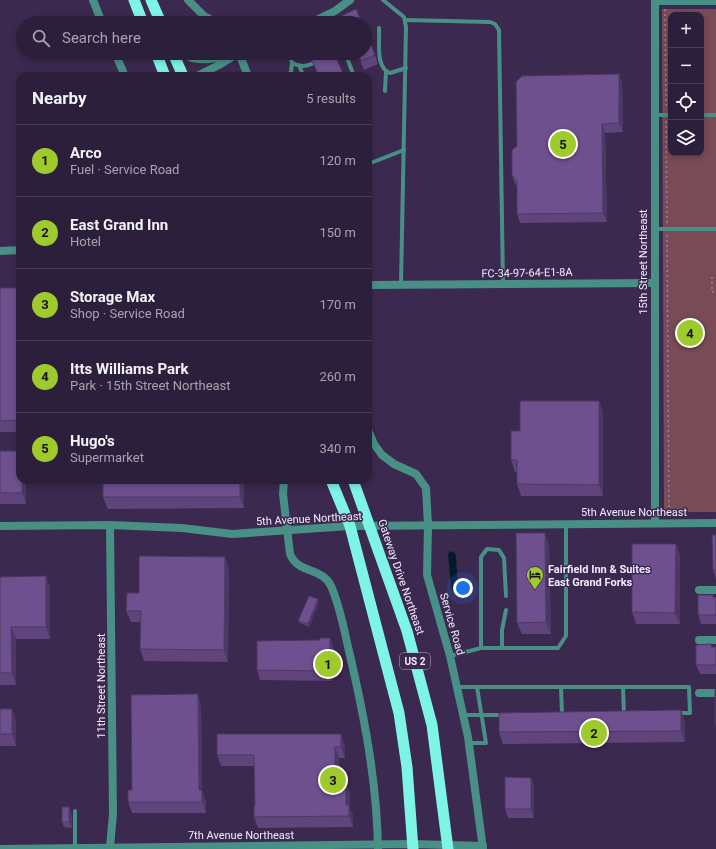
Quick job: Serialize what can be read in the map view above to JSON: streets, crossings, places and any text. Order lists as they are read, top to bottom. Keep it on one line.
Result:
{"streets":{"highway":["Gateway Drive Northeast","US 2"],"street":["15th Street Northeast","FC-34-97-64-E1-8A","5th Avenue Northeast","Service Road","11th Street Northeast","7th Avenue Northeast"]},"crossings":[["15th Street Northeast","FC-34-97-64-E1-8A"],["15th Street Northeast","5th Avenue Northeast"],["5th Avenue Northeast","Gateway Drive Northeast"],["5th Avenue Northeast","Service Road"],["5th Avenue Northeast","US 2"],["5th Avenue Northeast","11th Street Northeast"],["Gateway Drive Northeast","7th Avenue Northeast"],["Service Road","7th Avenue Northeast"],["US 2","7th Avenue Northeast"],["11th Street Northeast","7th Avenue Northeast"]],"places":{"hotel":["Fairfield Inn & Suites East Grand Forks"]},"page":{"map_buttons":["+","−"],"search":"Search here","heading":["Nearby","5 results"],"list":[{"mark":"1","name":"Arco","note":"Fuel · Service Road","value":"120 m"},{"mark":"2","name":"East Grand Inn","note":"Hotel","value":"150 m"},{"mark":"3","name":"Storage Max","note":"Shop · Service Road","value":"170 m"},{"mark":"4","name":"Itts Williams Park","note":"Park · 15th Street Northeast","value":"260 m"},{"mark":"5","name":"Hugo's","note":"Supermarket","value":"340 m"}],"pins":["5","4","1","2","3"]}}
